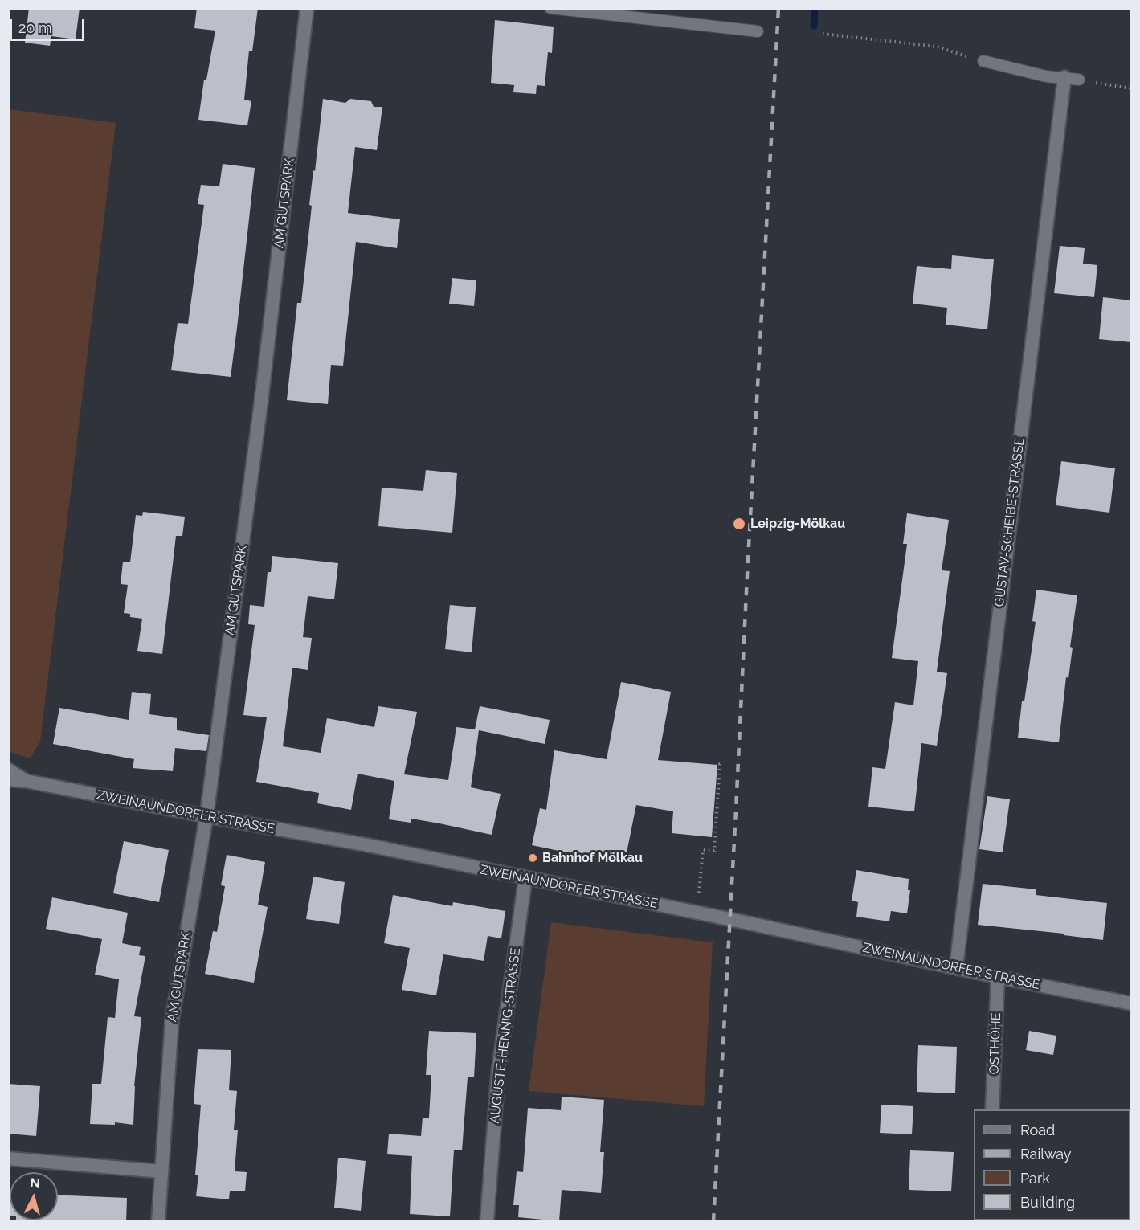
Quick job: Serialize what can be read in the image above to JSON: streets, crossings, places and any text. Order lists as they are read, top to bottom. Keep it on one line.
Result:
{"streets":{"street":["AM GUTSPARK","GUSTAV-SCHEIBE-STRASSE","ZWEINAUNDORFER STRASSE","AUGUSTE-HENNIG-STRASSE","OSTHÖHE"]},"crossings":[["AM GUTSPARK","ZWEINAUNDORFER STRASSE"],["GUSTAV-SCHEIBE-STRASSE","ZWEINAUNDORFER STRASSE"],["ZWEINAUNDORFER STRASSE","AUGUSTE-HENNIG-STRASSE"],["ZWEINAUNDORFER STRASSE","OSTHÖHE"]],"places":["Leipzig-Mölkau","Bahnhof Mölkau"],"legend":["Road","Railway","Park","Building"],"scale_bar":"20 m","north":"top"}
